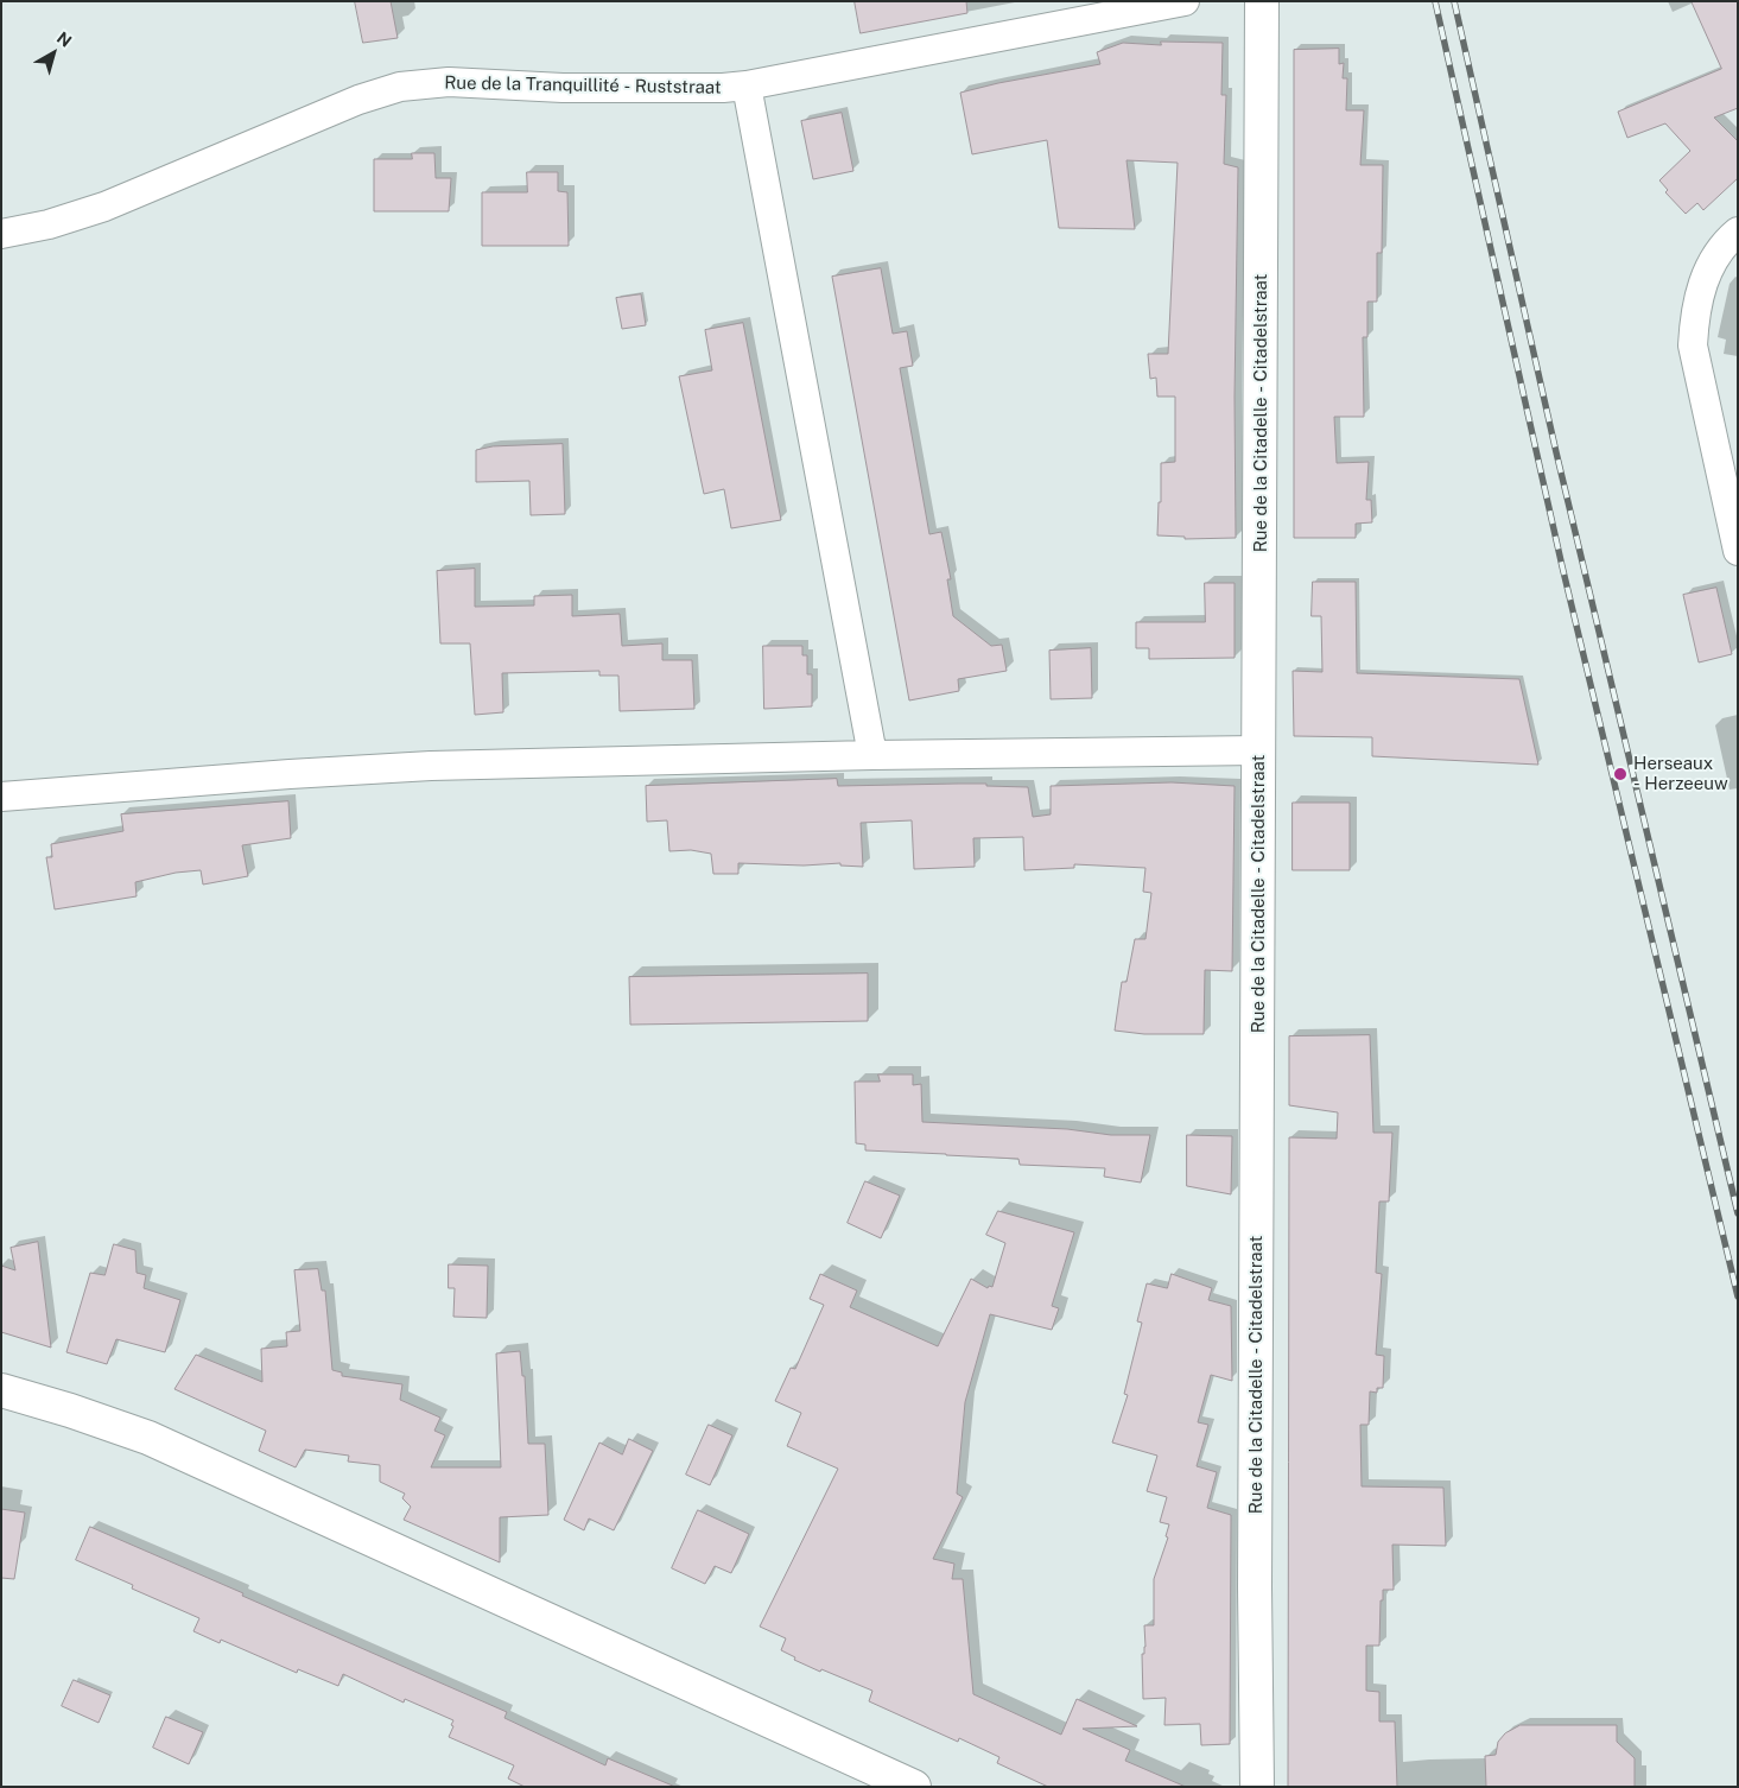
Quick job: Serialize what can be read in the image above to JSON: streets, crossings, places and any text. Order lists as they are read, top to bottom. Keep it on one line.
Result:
{"streets":{"street":["Rue de la Tranquillité - Ruststraat","Rue de la Citadelle - Citadelstraat"]},"places":["Herseaux - Herzeeuw"],"north":"top right"}
